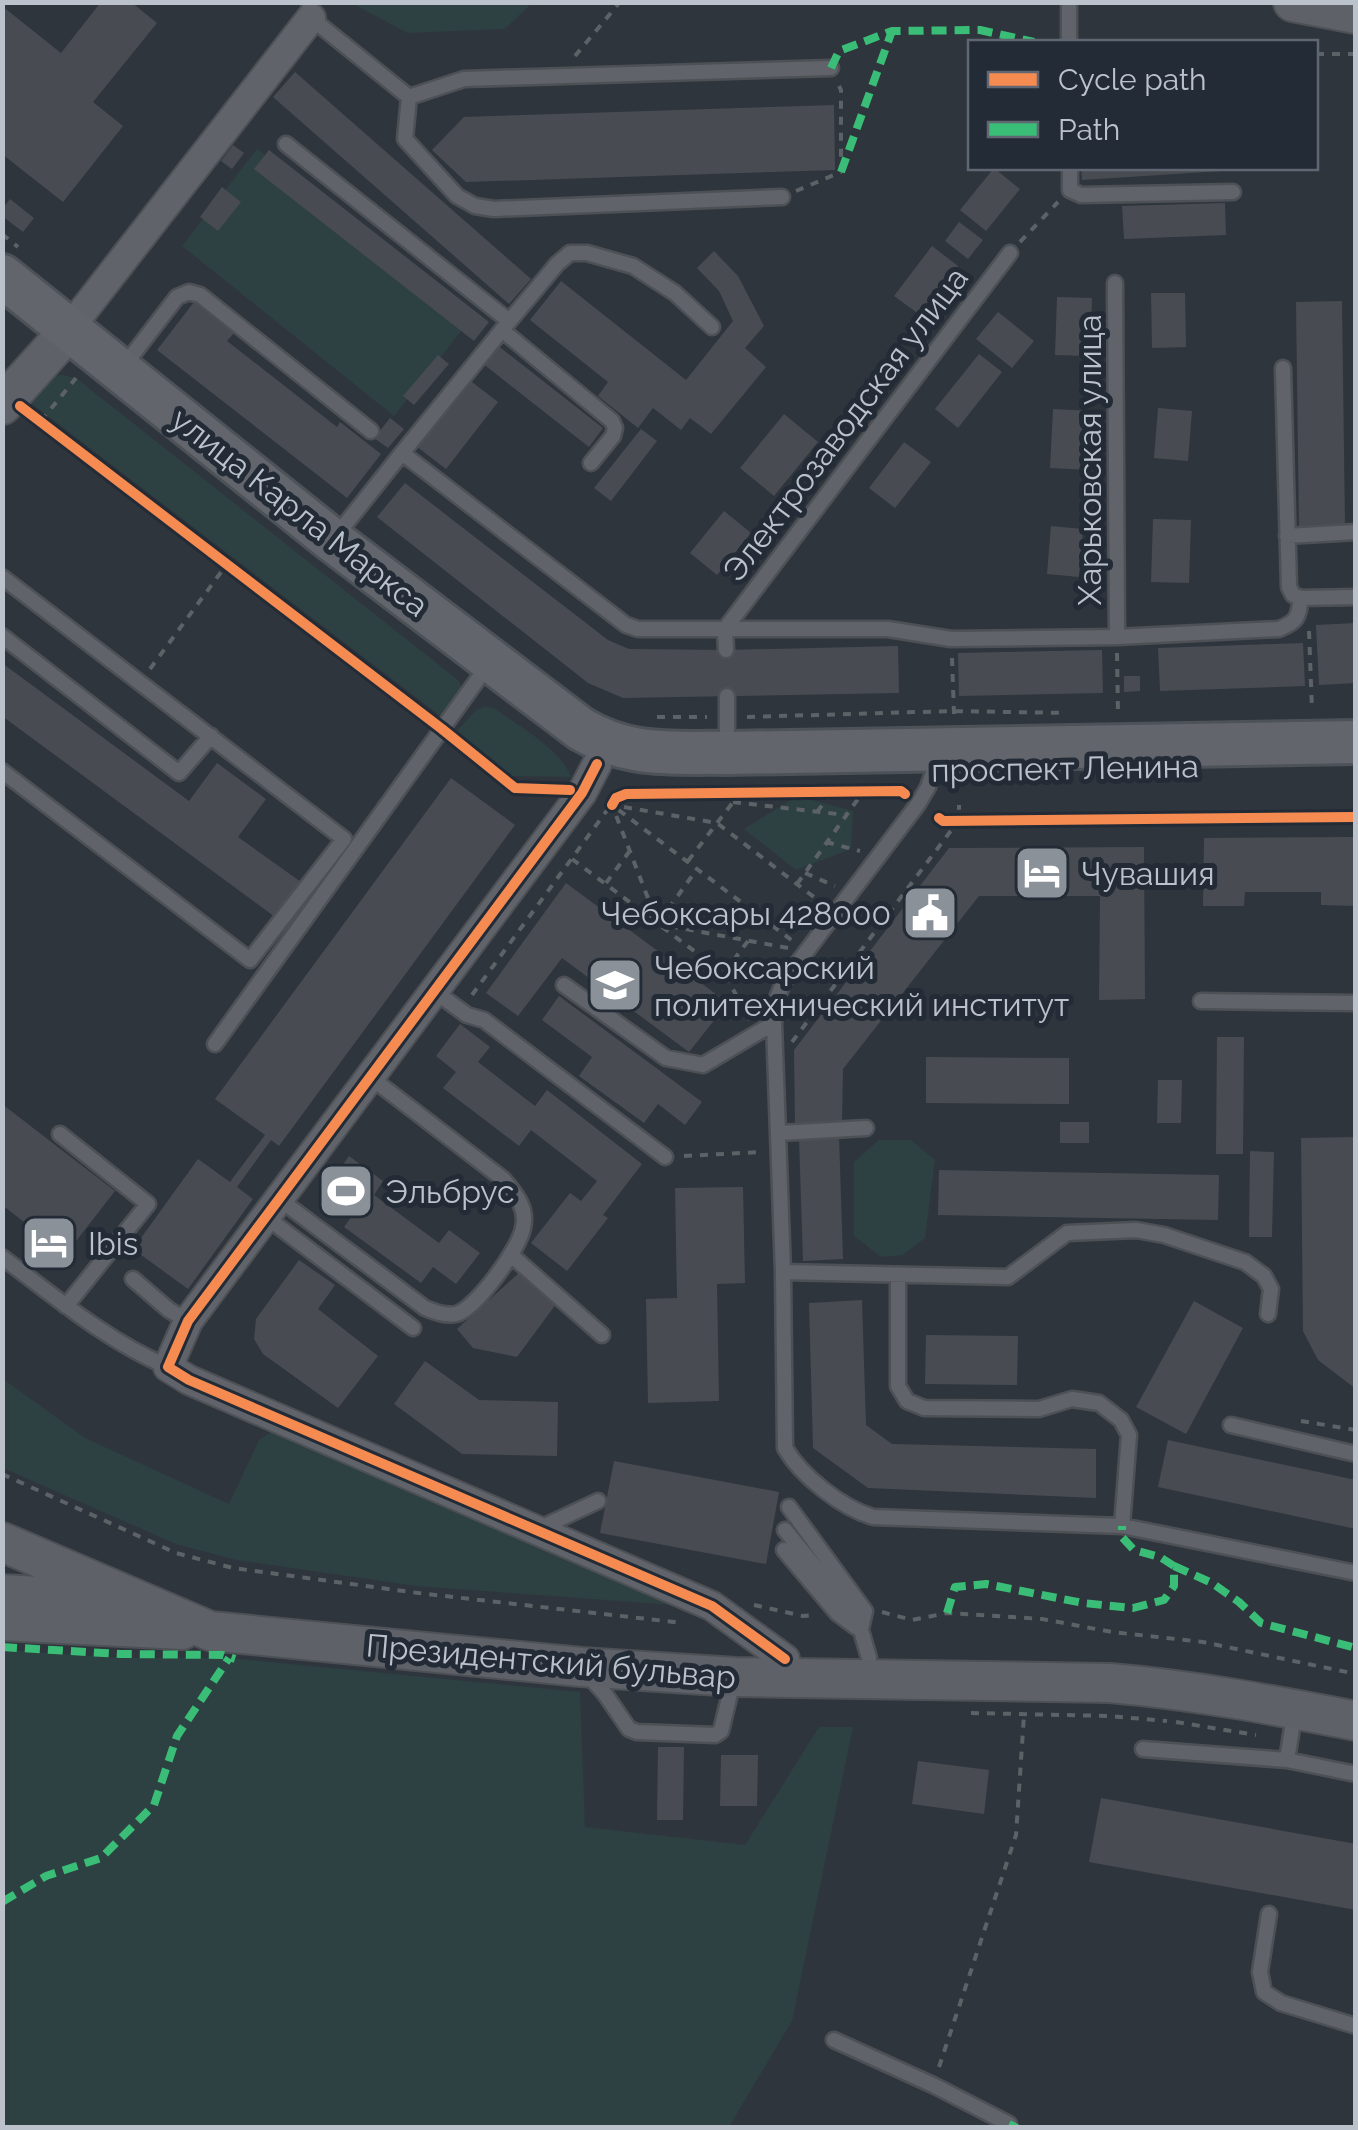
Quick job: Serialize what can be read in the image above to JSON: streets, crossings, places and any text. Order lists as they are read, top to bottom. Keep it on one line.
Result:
{"streets":{"main road":["улица Карла Маркса","проспект Ленина","Президентский бульвар"],"lane":["Электрозаводская улица","Харьковская улица"]},"crossings":[["улица Карла Маркса","проспект Ленина"]],"places":{"hotel":["Чувашия","Ibis"],"public building":["Чебоксары 428000"],"school or university":["Чебоксарский политехнический институт"],"sports":["Эльбрус"]},"legend":["Cycle path","Path"]}
